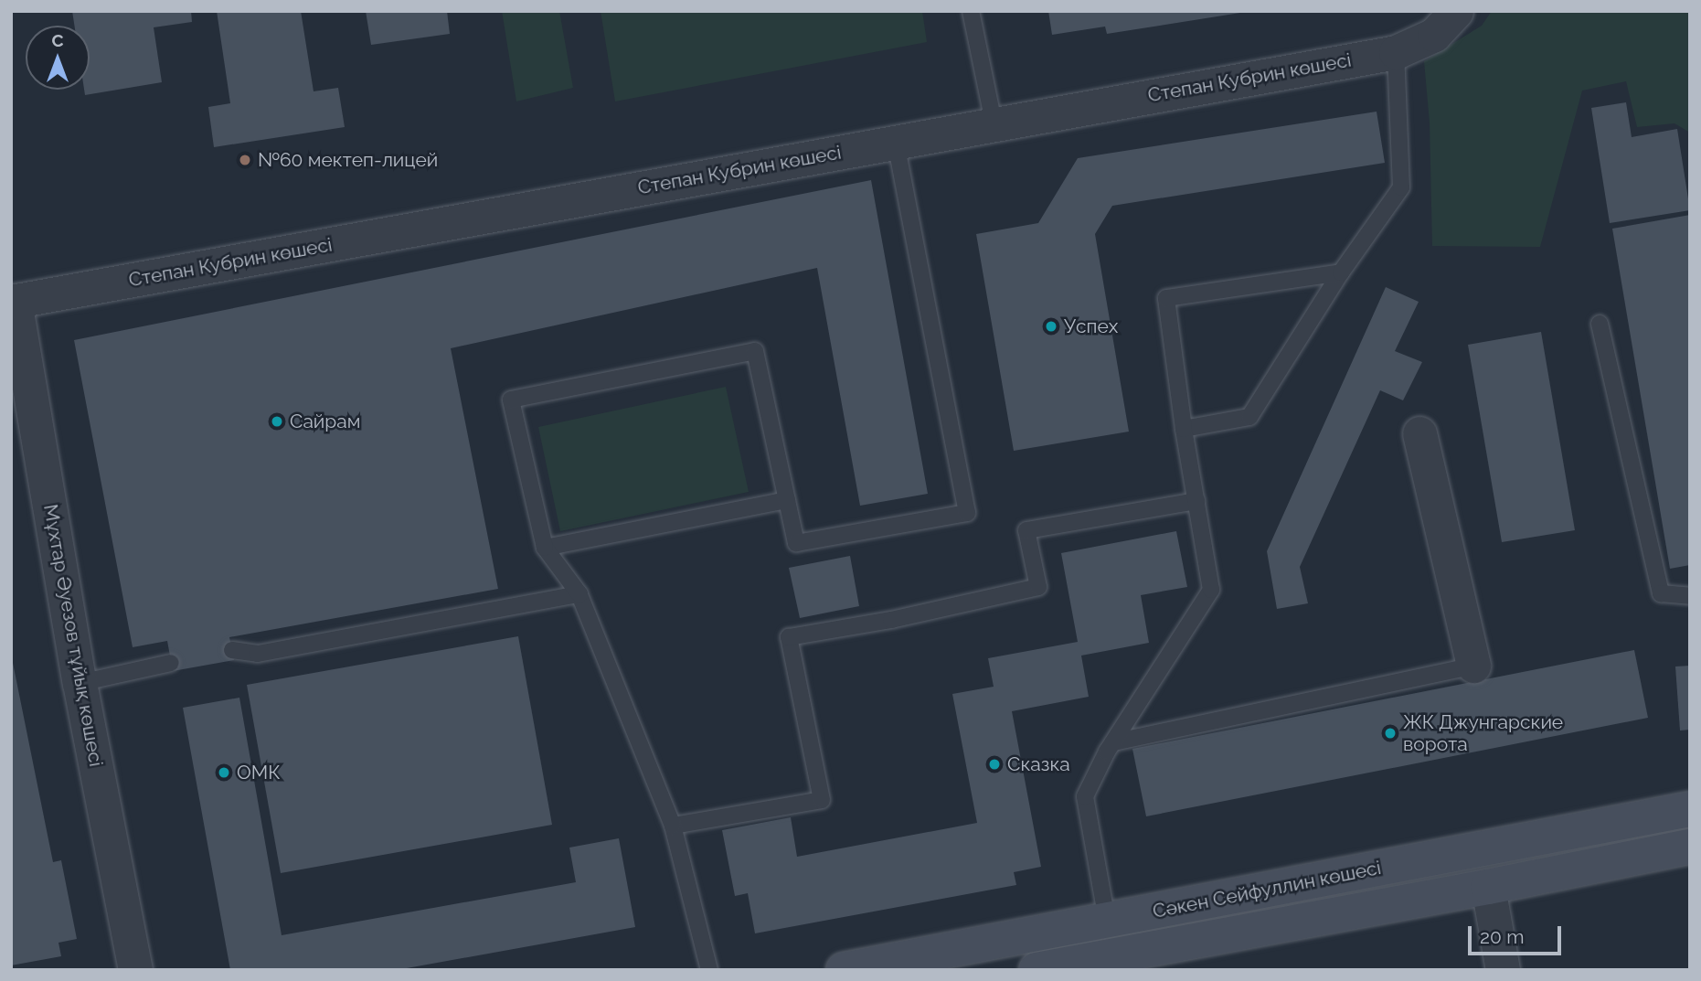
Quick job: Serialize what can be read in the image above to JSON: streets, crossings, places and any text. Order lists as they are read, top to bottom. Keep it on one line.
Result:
{"streets":{"main road":["Сәкен Сейфуллин көшесі"],"street":["Степан Кубрин көшесі","Мұхтар Әуезов тұйық көшесі"]},"crossings":[["Степан Кубрин көшесі","Мұхтар Әуезов тұйық көшесі"]],"places":["№60 мектеп-лицей","Успех","Сайрам","ЖК Джунгарские ворота","Сказка","ОМК"],"scale_bar":"20 m","north":"top"}
